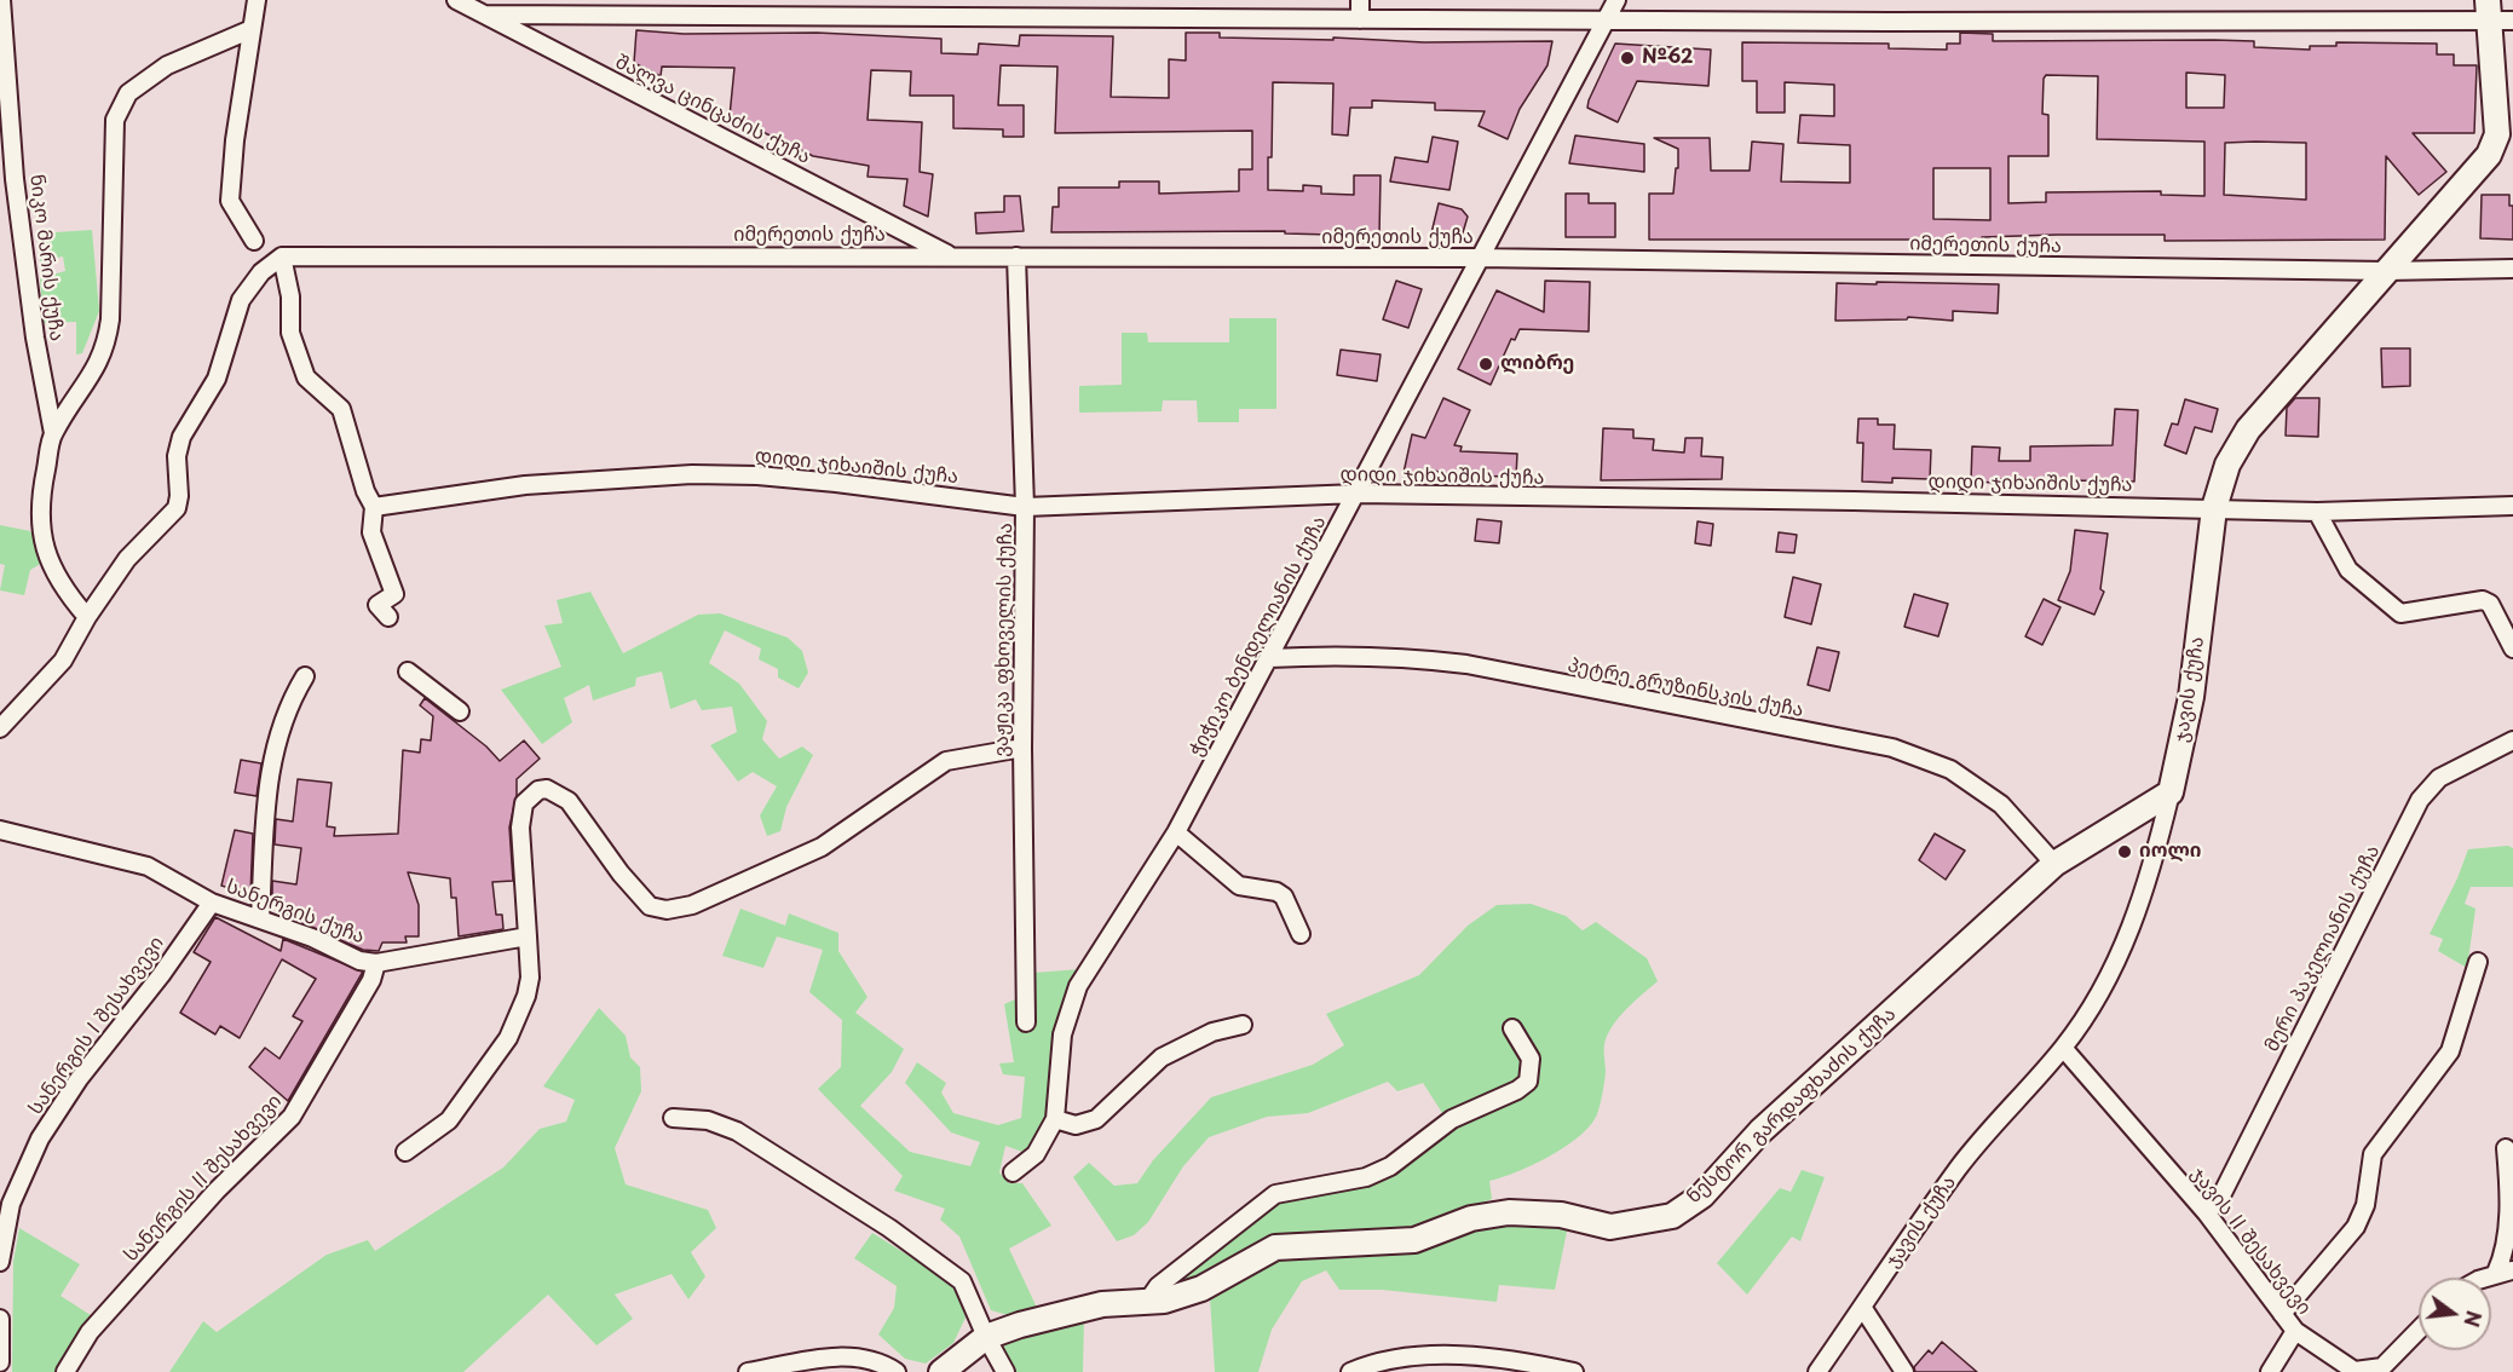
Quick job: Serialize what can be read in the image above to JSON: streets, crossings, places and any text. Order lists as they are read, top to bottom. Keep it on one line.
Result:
{"streets":{"street":["შალვა ცინცაძის ქუჩა","იმერეთის ქუჩა","ნიკო მარის ქუჩა","დიდი ჯიხაიშის ქუჩა","ჭიჭიკო ბენდელიანის ქუჩა","ვაჟიკა ფხოველის ქუჩა","პეტრე გრუზინსკის ქუჩა","ჯავის ქუჩა","სანერგის ქუჩა","მერი პაკელიანის ქუჩა","სანერგის I შესახვევი","ნესტორ გარდაფხაძის ქუჩა","სანერგის II შესახვევი","ჯავის II შესახვევი"]},"crossings":[["შალვა ცინცაძის ქუჩა","იმერეთის ქუჩა"],["იმერეთის ქუჩა","ჭიჭიკო ბენდელიანის ქუჩა"],["იმერეთის ქუჩა","ვაჟიკა ფხოველის ქუჩა"],["იმერეთის ქუჩა","ჯავის ქუჩა"],["დიდი ჯიხაიშის ქუჩა","ჭიჭიკო ბენდელიანის ქუჩა"],["დიდი ჯიხაიშის ქუჩა","ვაჟიკა ფხოველის ქუჩა"],["დიდი ჯიხაიშის ქუჩა","ჯავის ქუჩა"],["ჭიჭიკო ბენდელიანის ქუჩა","პეტრე გრუზინსკის ქუჩა"],["პეტრე გრუზინსკის ქუჩა","ნესტორ გარდაფხაძის ქუჩა"],["ჯავის ქუჩა","ნესტორ გარდაფხაძის ქუჩა"],["ჯავის ქუჩა","ჯავის II შესახვევი"],["სანერგის ქუჩა","სანერგის I შესახვევი"],["სანერგის ქუჩა","სანერგის II შესახვევი"],["მერი პაკელიანის ქუჩა","ჯავის II შესახვევი"]],"places":["№62","ლიბრე","იოლი"],"north":"right"}
